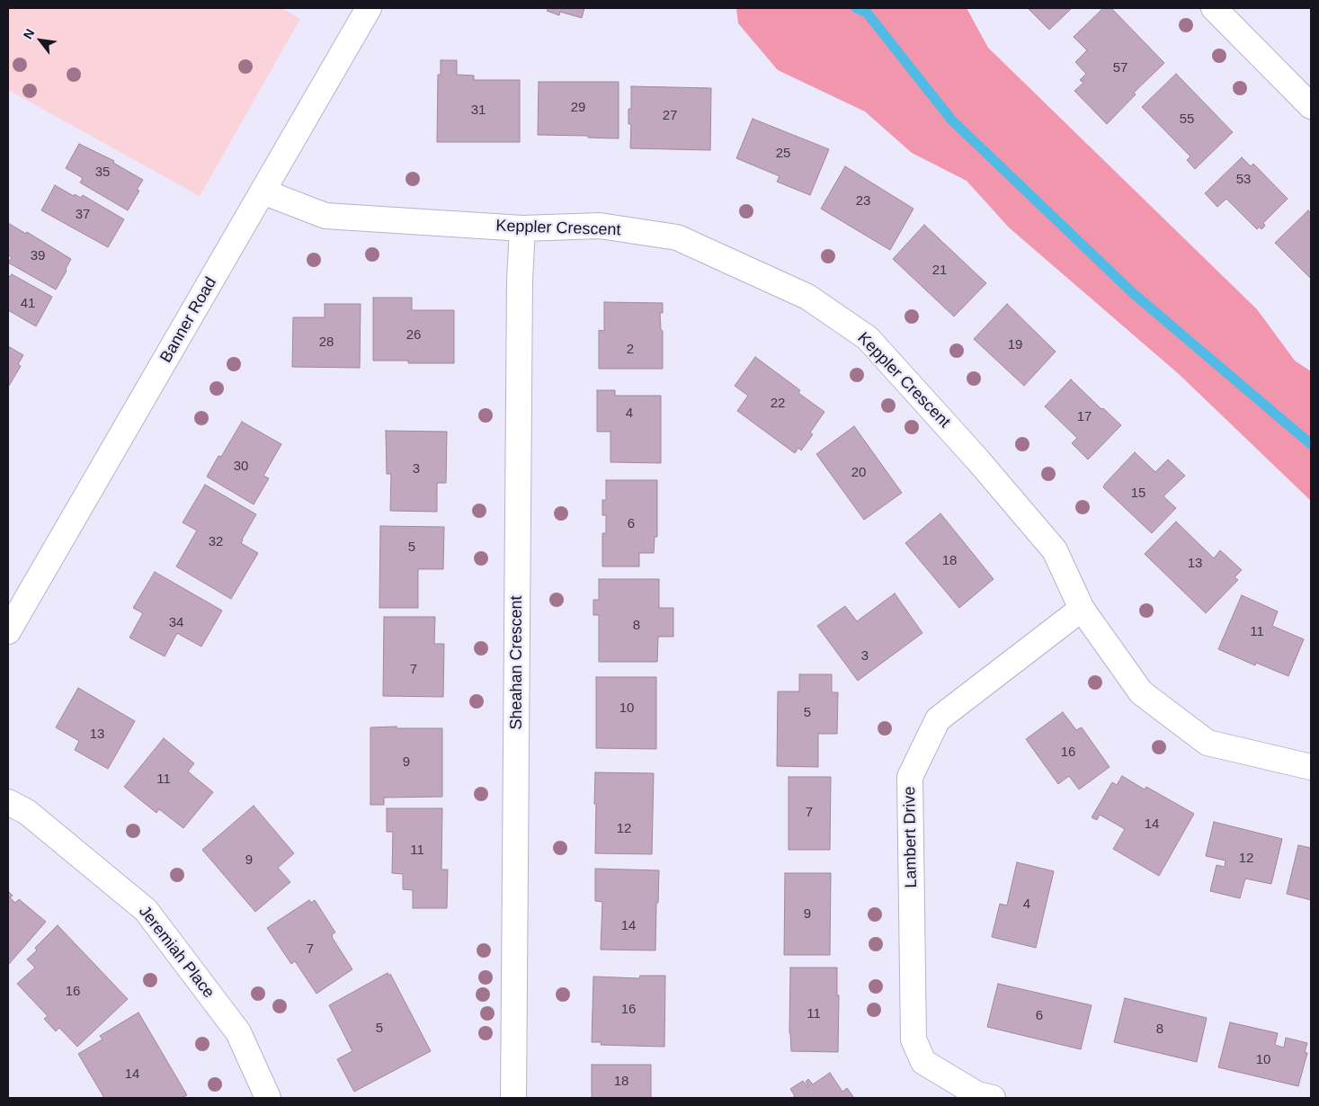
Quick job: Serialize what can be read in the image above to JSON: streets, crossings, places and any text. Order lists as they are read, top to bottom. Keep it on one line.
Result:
{"streets":{"street":["Keppler Crescent","Banner Road","Sheahan Crescent","Lambert Drive","Jeremiah Place"]},"crossings":[["Keppler Crescent","Banner Road"],["Keppler Crescent","Sheahan Crescent"],["Keppler Crescent","Lambert Drive"]],"house_numbers":["57","29","31","27","55","25","35","53","23","37","39","21","41","26","28","19","2","22","4","17","30","3","20","15","6","32","5","18","13","34","8","11","3","7","10","5","13","16","9","11","7","14","12","11","12","9","4","9","14","7","16","16","11","6","5","8","10","14","18"],"north":"top left"}
